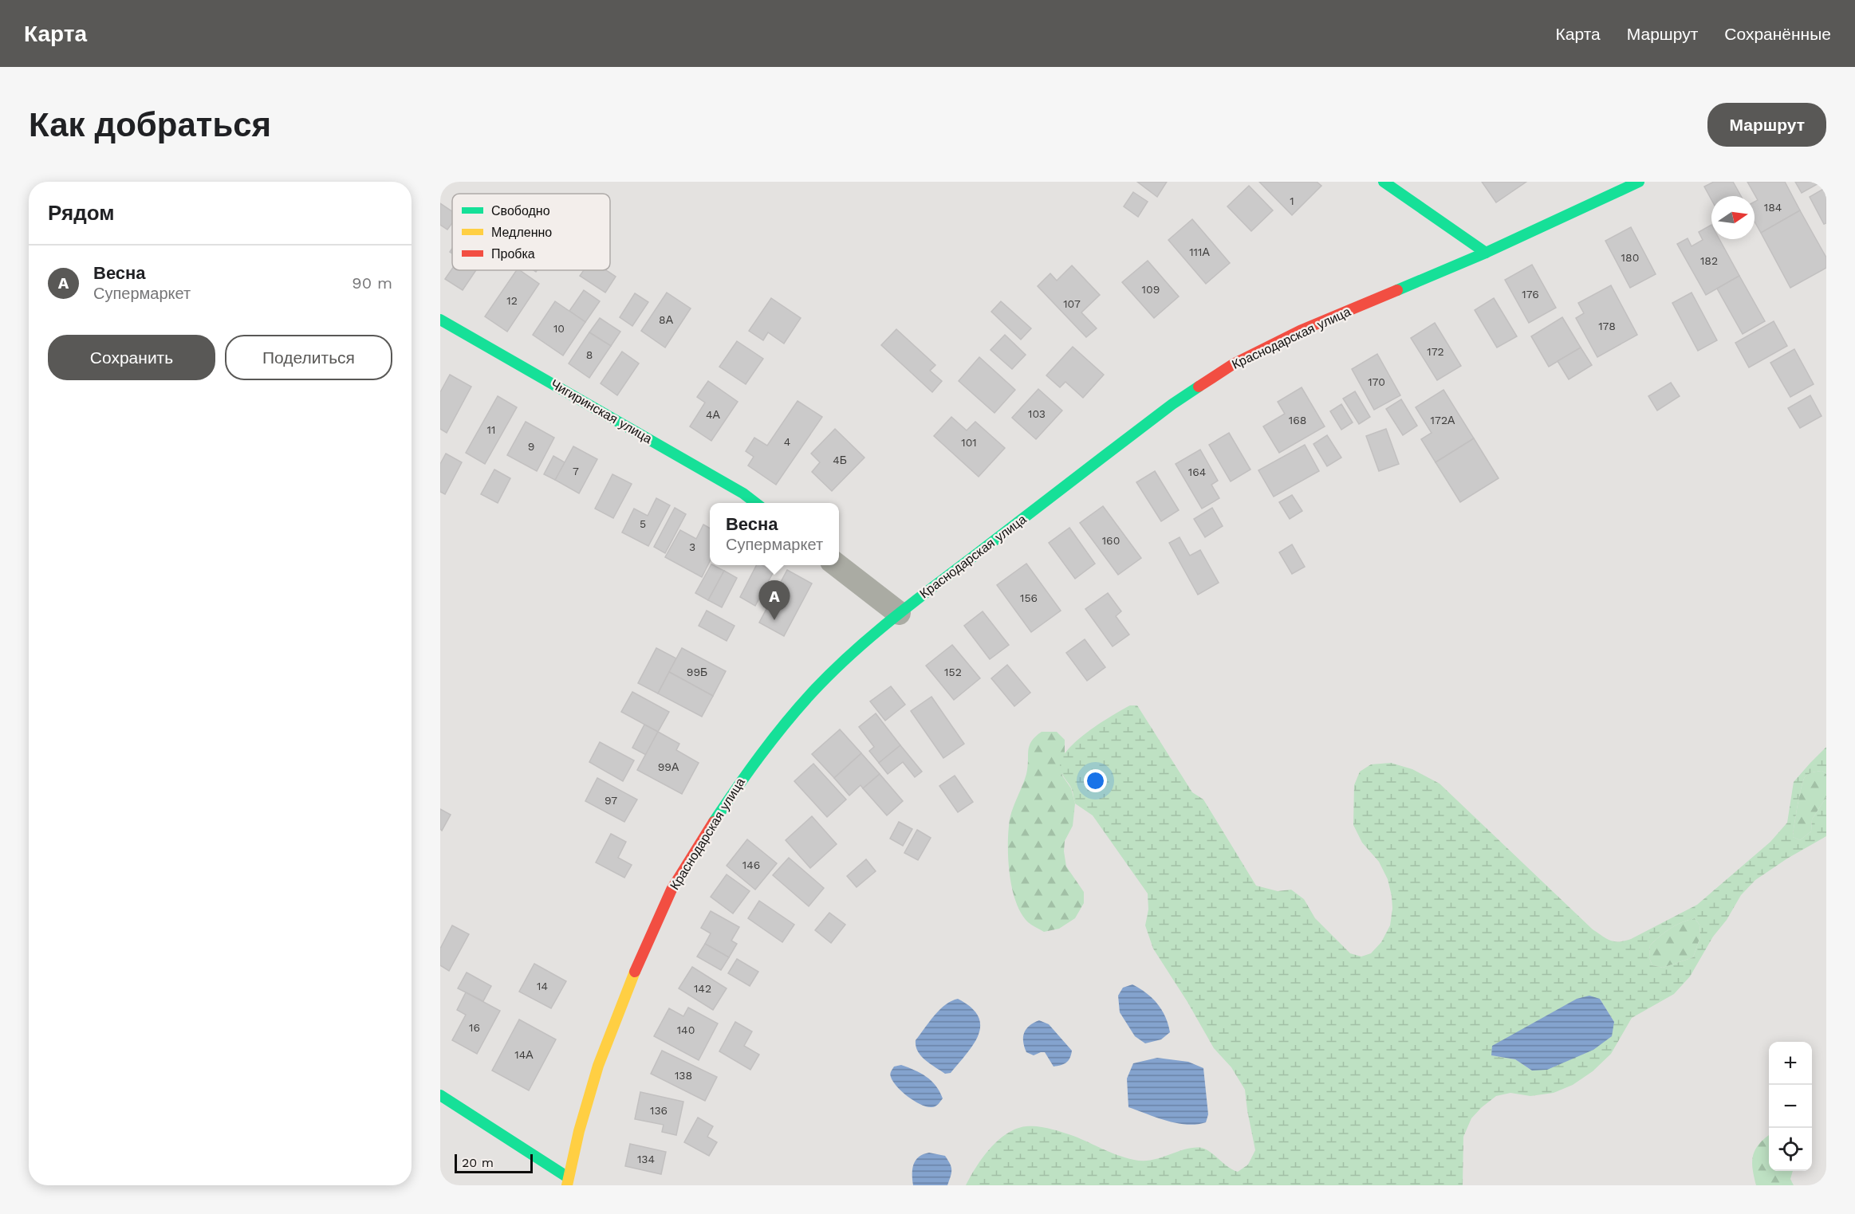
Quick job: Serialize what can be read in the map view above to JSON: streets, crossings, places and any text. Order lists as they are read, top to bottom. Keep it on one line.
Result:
{"streets":{"street":["Краснодарская улица","Чигиринская улица"]},"house_numbers":["1","184","111А","180","182","109","176","12","107","8А","178","10","172","8","170","103","4А","168","172А","11","4","101","9","4Б","7","164","5","160","3","156","99Б","152","99А","97","146","14","142","16","140","14А","138","136","134"],"legend":["Свободно","Медленно","Пробка"],"scale_bar":"20 m","north":"right","page":{"header":"Карта","nav":["Карта","Маршрут","Сохранённые"],"buttons":["Маршрут",["Сохранить","Поделиться"]],"title":"Как добраться","heading":"Рядом","list":[{"mark":"A","name":"Весна","note":"Супермаркет","value":"90 m"}],"popup":["Весна","Супермаркет"],"pins":"A","map_buttons":["+","−"],"scale":"20 m"}}
